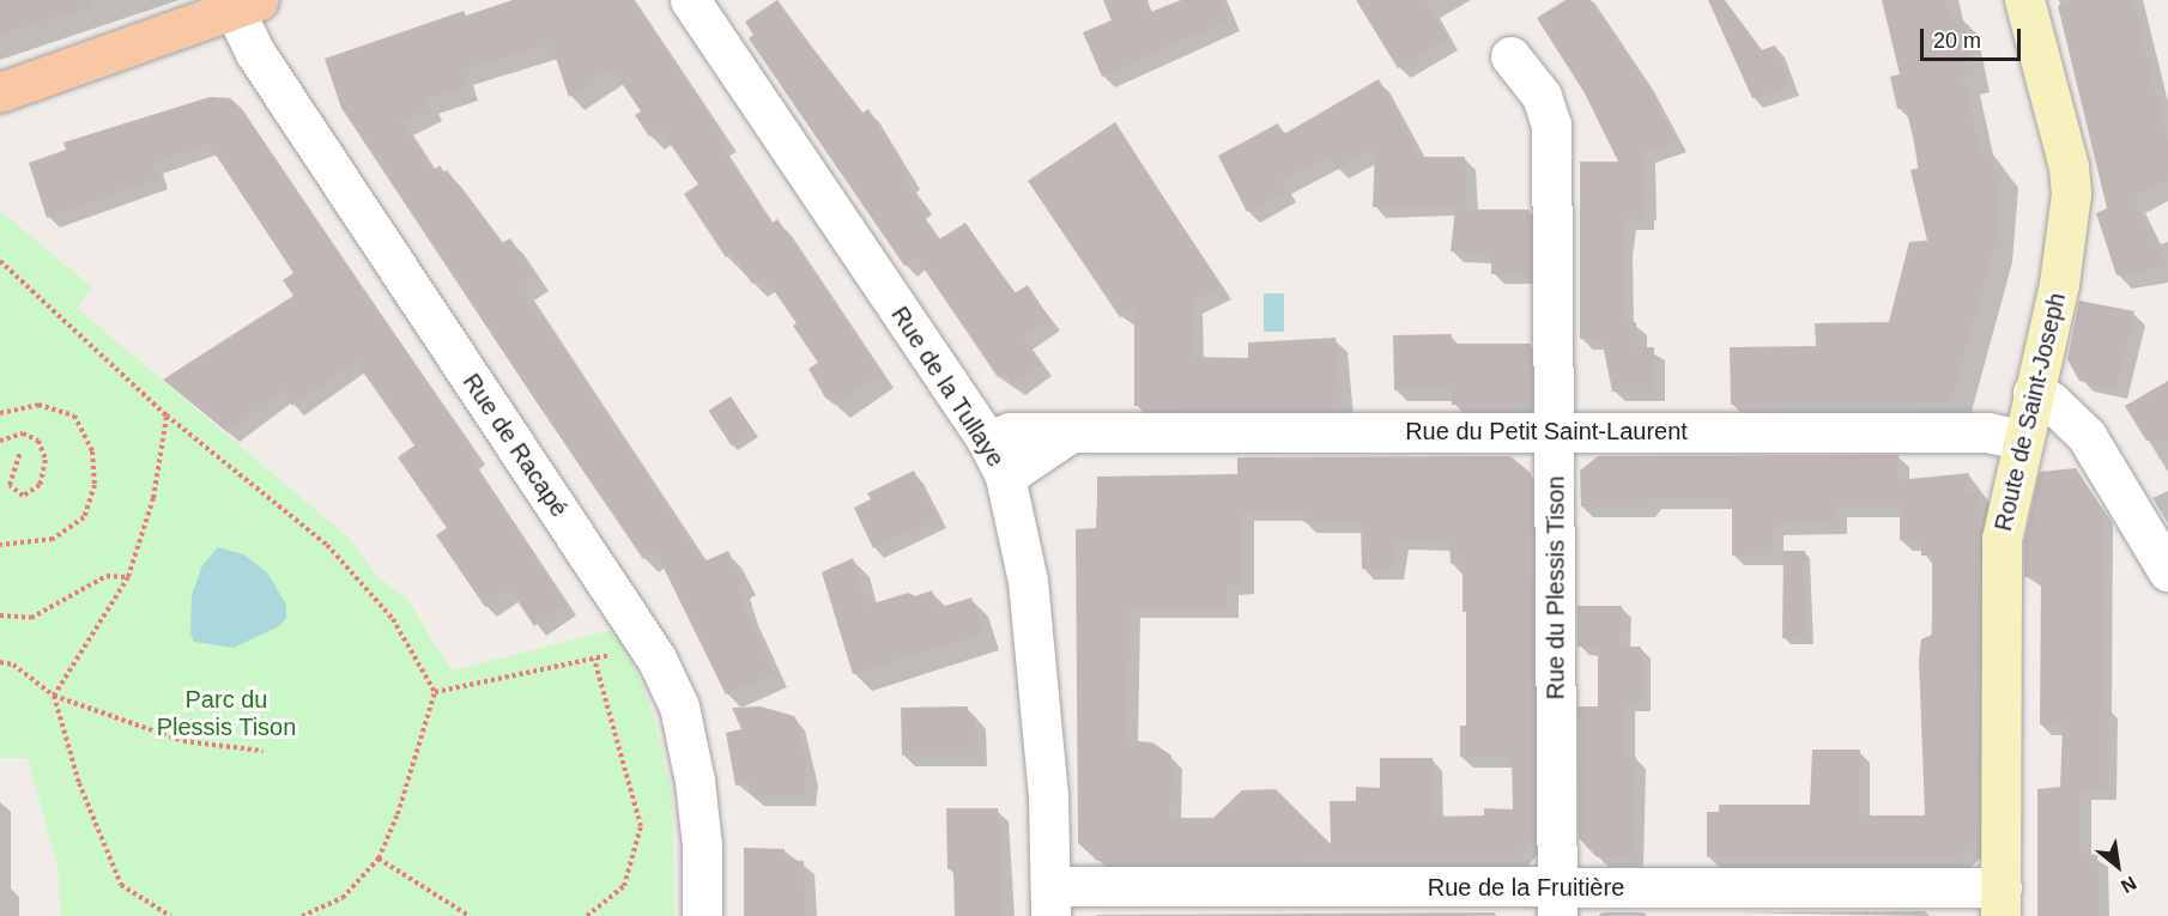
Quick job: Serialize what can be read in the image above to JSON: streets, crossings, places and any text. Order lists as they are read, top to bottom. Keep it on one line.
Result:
{"streets":{"street":["Rue de la Tullaye","Route de Saint-Joseph","Rue du Petit Saint-Laurent","Rue de Racapé","Rue du Plessis Tison","Rue de la Fruitière"]},"crossings":[["Rue de la Tullaye","Rue du Petit Saint-Laurent"],["Rue de la Tullaye","Rue de la Fruitière"],["Route de Saint-Joseph","Rue du Petit Saint-Laurent"],["Route de Saint-Joseph","Rue de la Fruitière"],["Rue du Petit Saint-Laurent","Rue du Plessis Tison"],["Rue du Plessis Tison","Rue de la Fruitière"]],"parks":["Parc du Plessis Tison"],"scale_bar":"20 m","north":"bottom right"}
